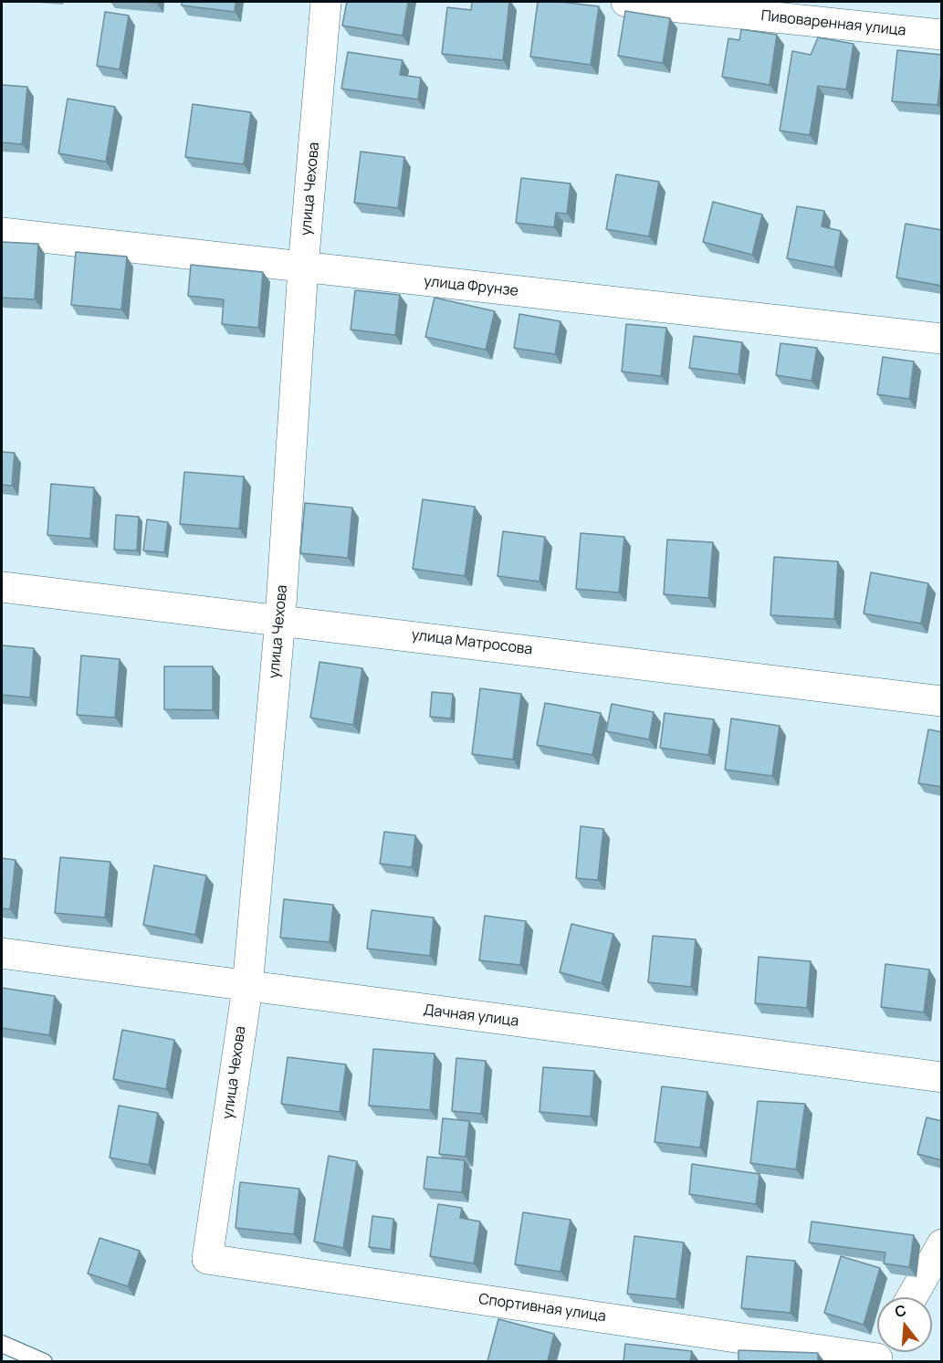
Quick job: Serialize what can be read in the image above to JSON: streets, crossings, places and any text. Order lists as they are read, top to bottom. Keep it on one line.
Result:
{"streets":{"street":["Пивоваренная улица","улица Чехова","улица Фрунзе","улица Матросова","Дачная улица","Спортивная улица"]},"crossings":[["улица Чехова","улица Фрунзе"],["улица Чехова","улица Матросова"],["улица Чехова","Дачная улица"],["улица Чехова","Спортивная улица"]],"north":"top"}
